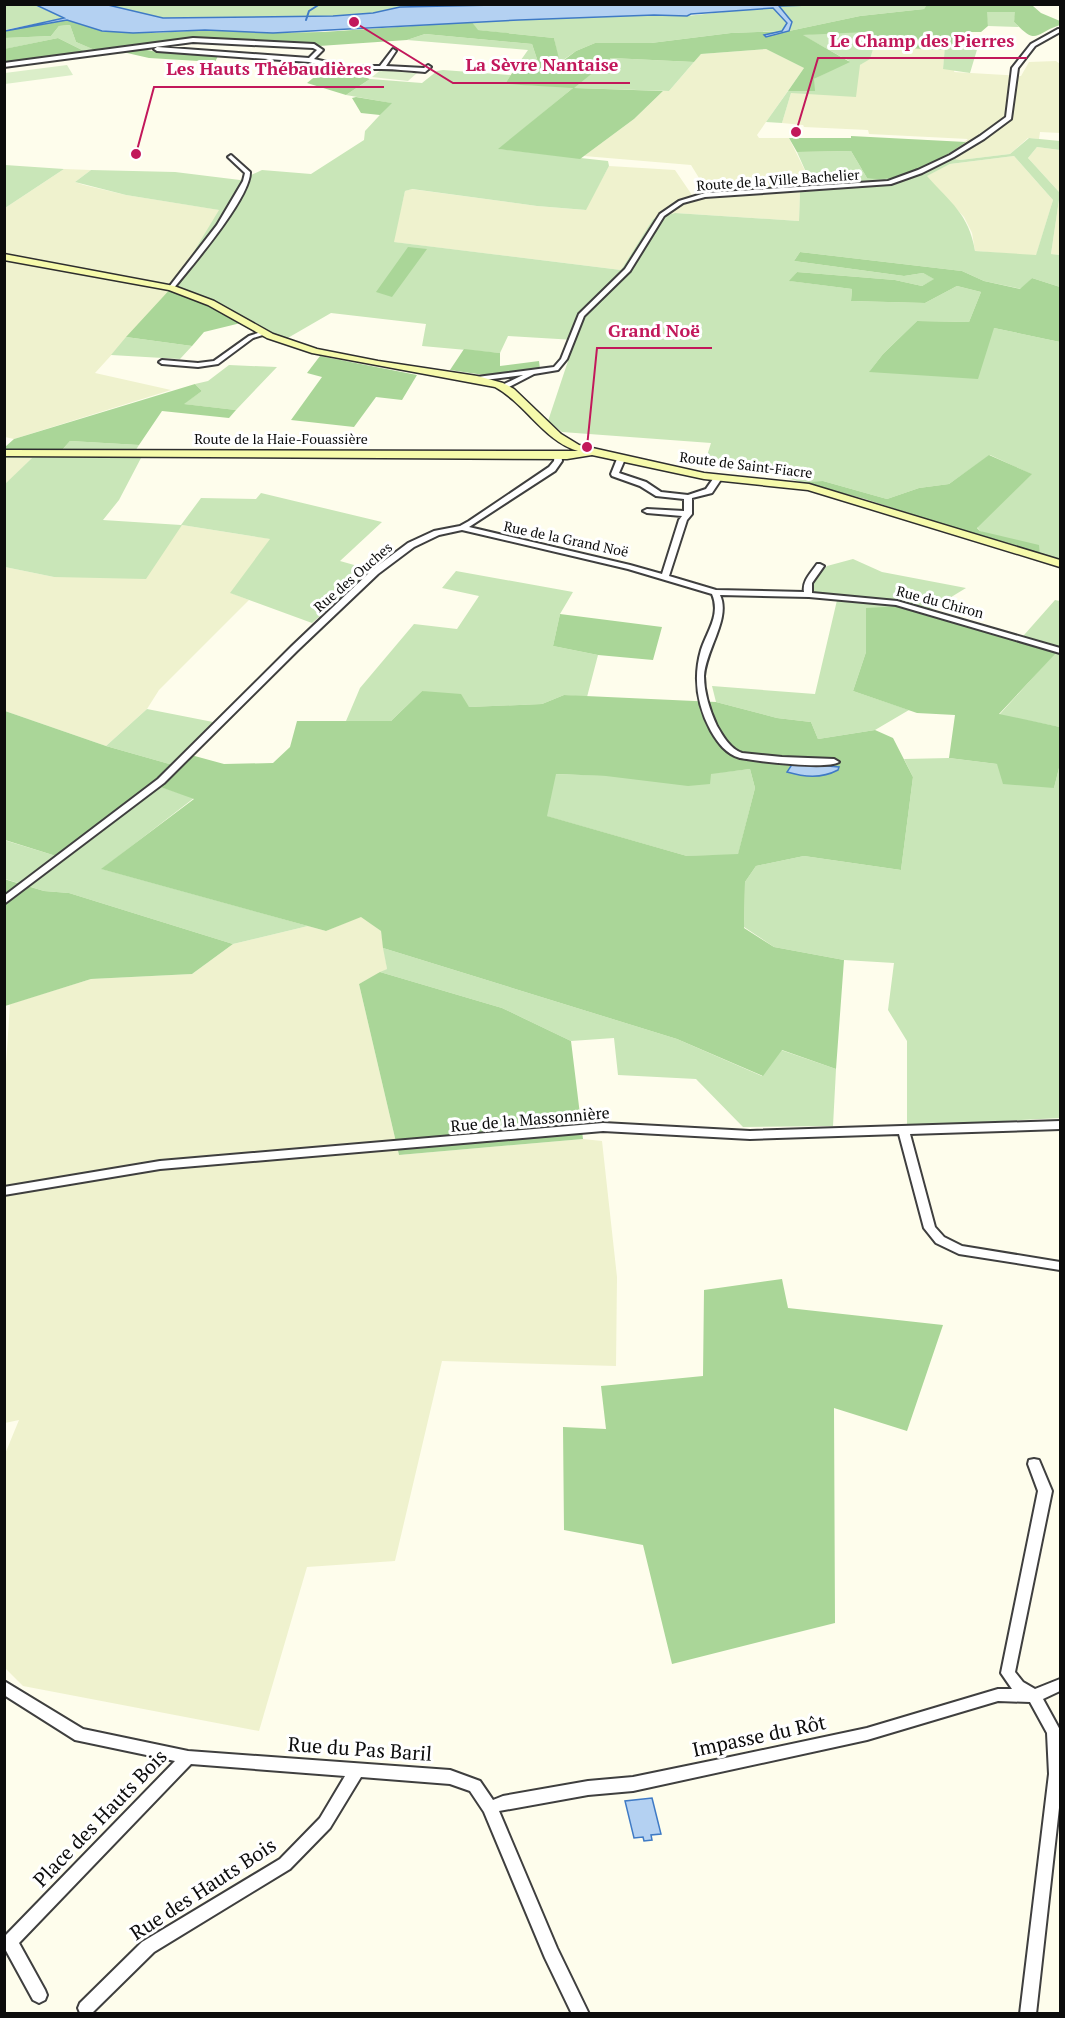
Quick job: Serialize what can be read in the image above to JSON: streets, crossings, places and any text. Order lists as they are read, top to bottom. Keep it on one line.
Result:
{"streets":{"main road":["Route de la Haie-Fouassière","Route de Saint-Fiacre"],"street":["Route de la Ville Bachelier","Rue de la Grand Noë","Rue des Ouches","Rue du Chiron","Rue de la Massonnière","Impasse du Rôt","Rue du Pas Baril","Place des Hauts Bois","Rue des Hauts Bois"]},"crossings":[["Route de la Haie-Fouassière","Route de Saint-Fiacre"],["Route de la Haie-Fouassière","Rue des Ouches"],["Rue de la Grand Noë","Rue des Ouches"],["Rue de la Grand Noë","Rue du Chiron"],["Impasse du Rôt","Rue du Pas Baril"],["Rue du Pas Baril","Place des Hauts Bois"],["Rue du Pas Baril","Rue des Hauts Bois"]],"places":["La Sèvre Nantaise","Le Champ des Pierres","Les Hauts Thébaudières","Grand Noë"]}
